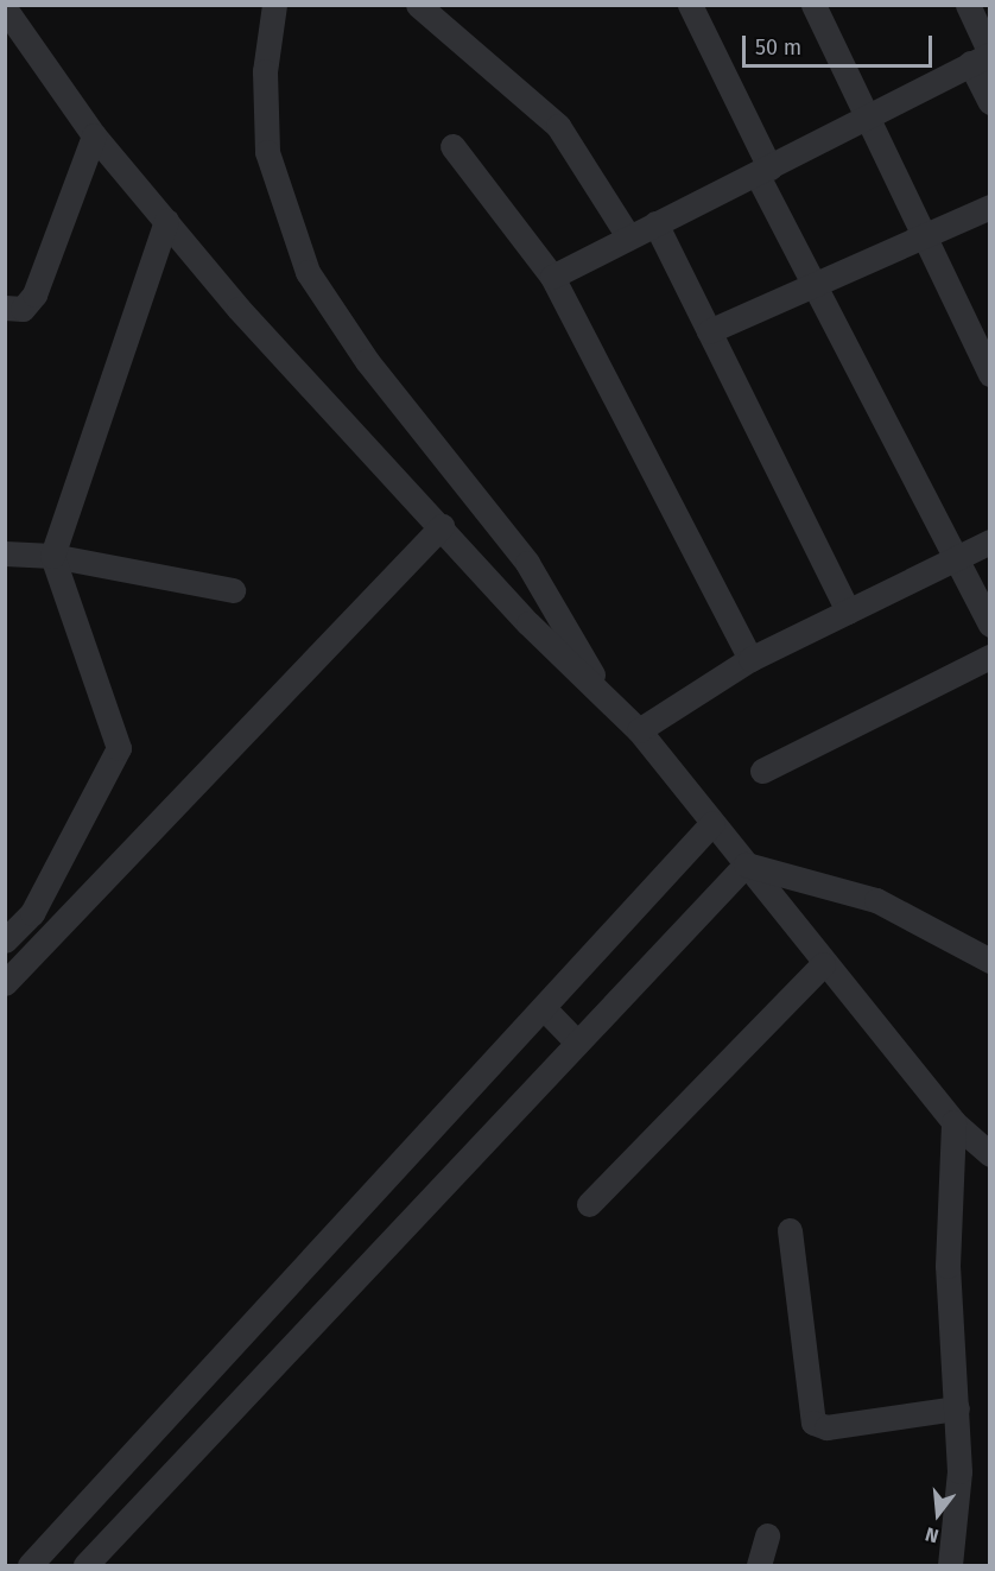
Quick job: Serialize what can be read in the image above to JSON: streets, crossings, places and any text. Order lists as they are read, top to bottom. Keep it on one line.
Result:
{"scale_bar":"50 m","north":"bottom"}
